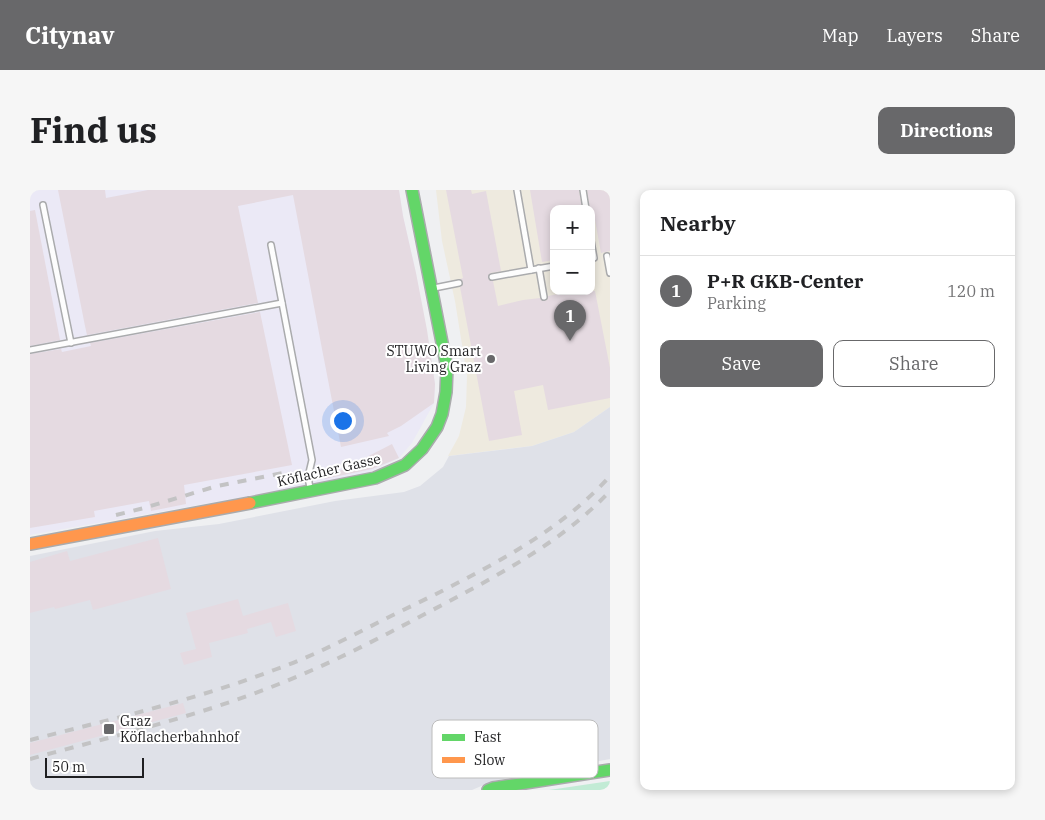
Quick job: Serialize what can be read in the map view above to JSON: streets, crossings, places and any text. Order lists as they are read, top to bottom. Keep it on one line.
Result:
{"streets":{"street":["Köflacher Gasse"]},"places":{"other":["STUWO Smart Living Graz"],"transit":["Graz Köflacherbahnhof"]},"legend":["Fast","Slow"],"scale_bar":"50 m","page":{"header":"Citynav","nav":["Map","Layers","Share"],"title":"Find us","buttons":["Directions",["Save","Share"]],"heading":"Nearby","map_buttons":["+","−"],"list":[{"mark":"1","name":"P+R GKB-Center","note":"Parking","value":"120 m"}],"pins":"1","scale":"50 m"}}
